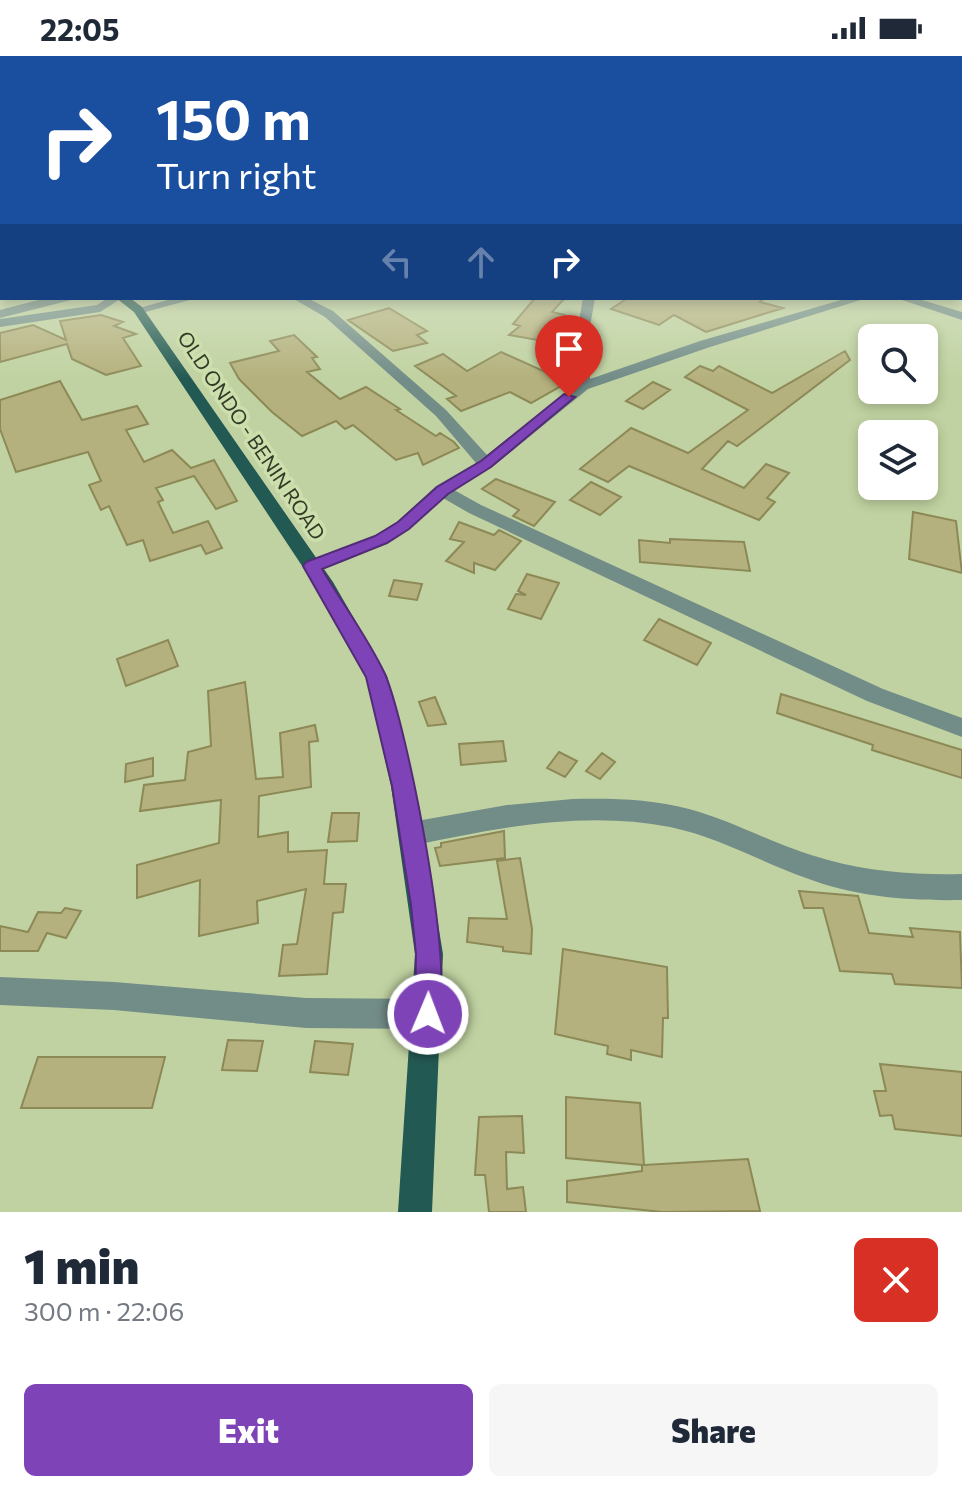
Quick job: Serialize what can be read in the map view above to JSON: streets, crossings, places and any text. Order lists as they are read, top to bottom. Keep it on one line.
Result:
{"streets":{"main road":["OLD ONDO - BENIN ROAD"]},"page":{"status":"22:05","turn":["150 m","Turn right"],"heading":["1 min","300 m · 22:06"],"buttons":["Exit","Share"]}}
